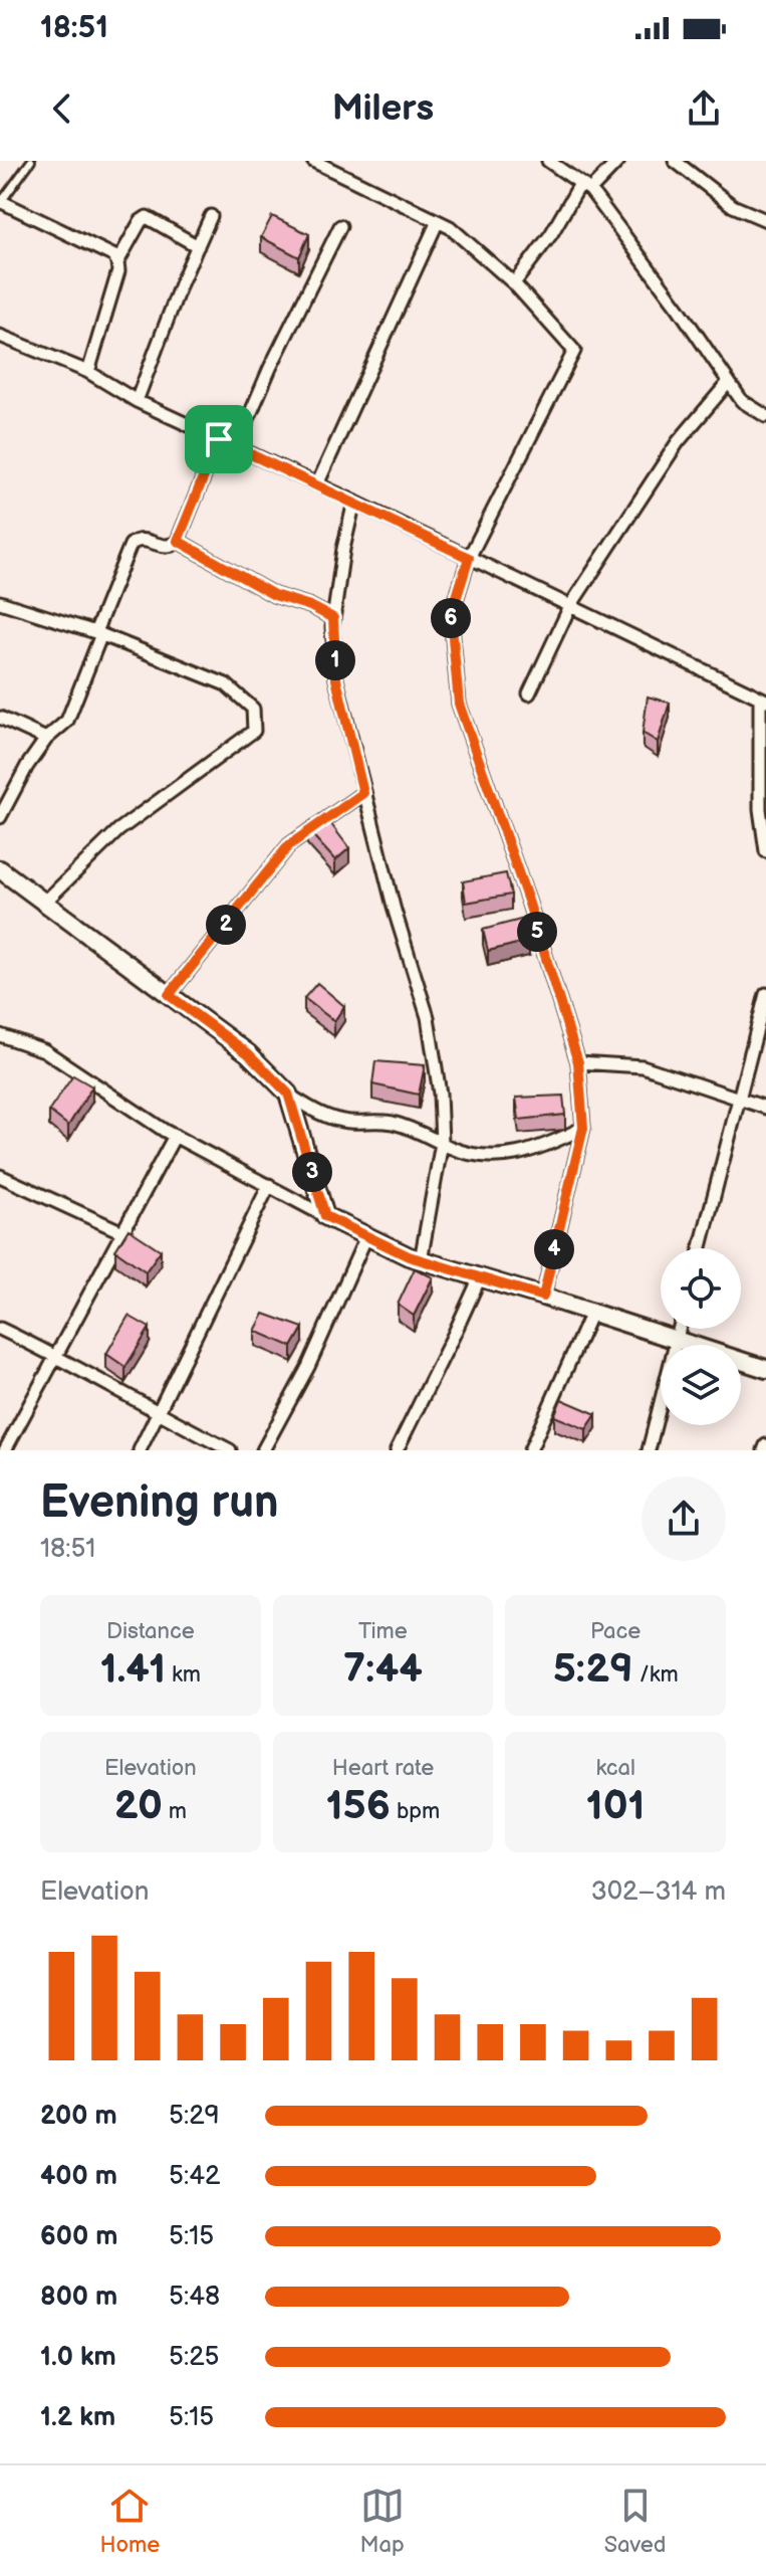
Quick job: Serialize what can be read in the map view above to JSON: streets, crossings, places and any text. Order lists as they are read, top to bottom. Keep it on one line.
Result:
{"page":{"status":"18:51","header":"Milers","pins":["6","1","2","5","3","4"],"heading":["Evening run","18:51"],"stats":[["Distance","1.41 km"],["Time","7:44"],["Pace","5:29 /km"],["Elevation","20 m"],["Heart rate","156 bpm"],["kcal","101"]],"chart":["Elevation","302–314 m"],"list":[{"name":"200 m","note":"5:29"},{"name":"400 m","note":"5:42"},{"name":"600 m","note":"5:15"},{"name":"800 m","note":"5:48"},{"name":"1.0 km","note":"5:25"},{"name":"1.2 km","note":"5:15"}],"tabs":["Home","Map","Saved"]}}
